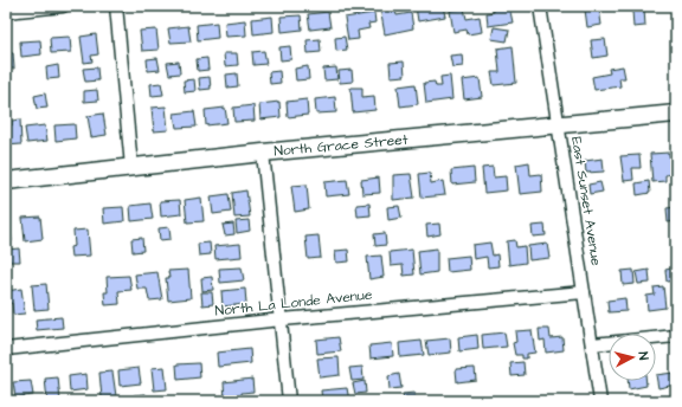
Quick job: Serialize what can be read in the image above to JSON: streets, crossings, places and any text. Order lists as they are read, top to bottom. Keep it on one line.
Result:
{"streets":{"street":["North Grace Street","East Sunset Avenue","North La Londe Avenue"]},"crossings":[["North Grace Street","East Sunset Avenue"],["East Sunset Avenue","North La Londe Avenue"]],"north":"right"}
